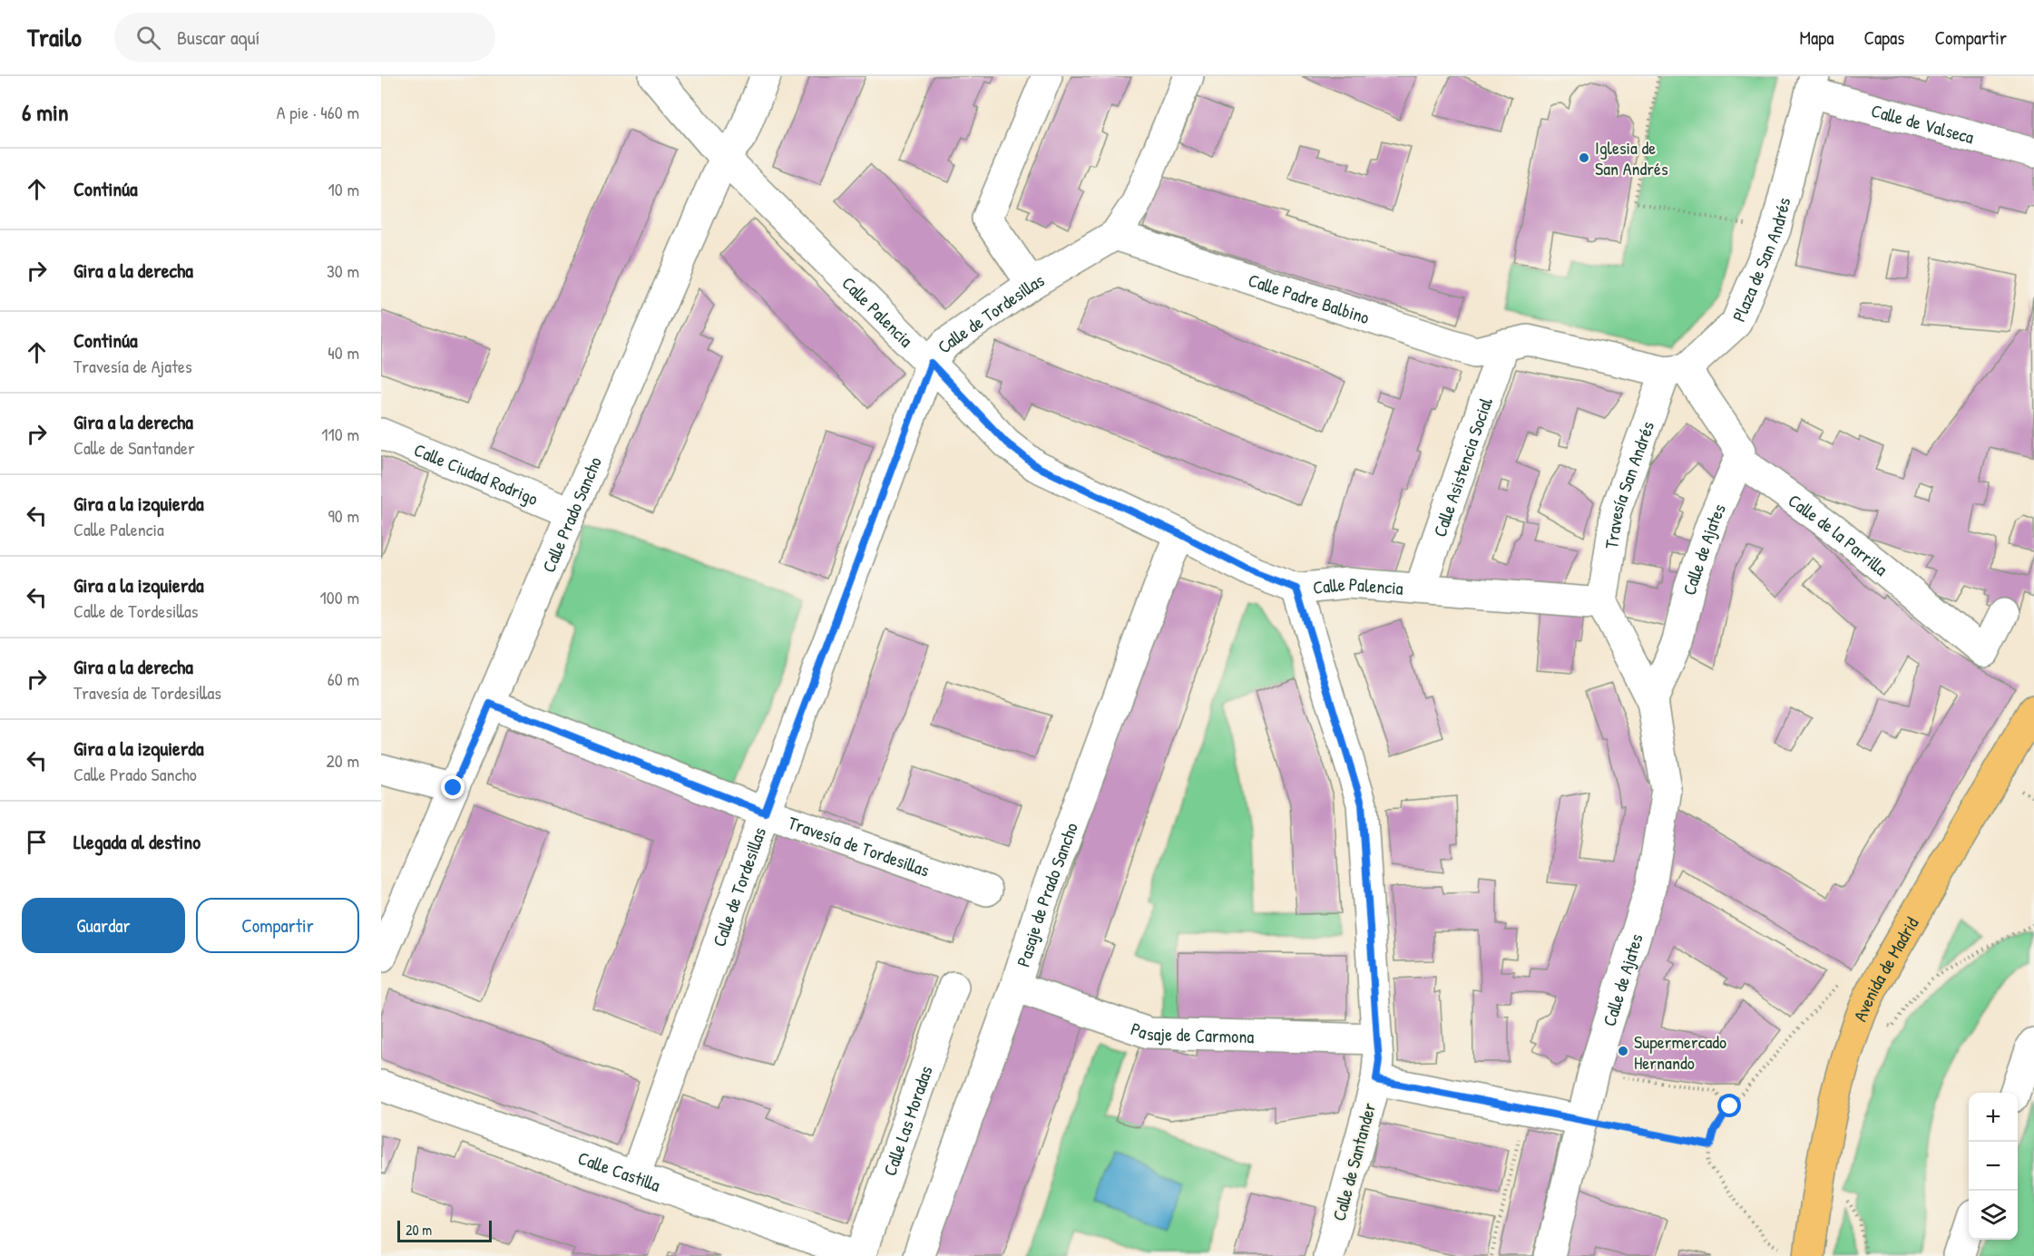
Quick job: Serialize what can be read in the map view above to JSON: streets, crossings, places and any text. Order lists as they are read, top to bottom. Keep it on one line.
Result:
{"streets":{"highway":["Avenida de Madrid"],"street":["Calle de Valseca","Plaza de San Andrés","Calle Padre Balbino","Calle Palencia","Calle de Tordesillas","Calle Asistencia Social","Calle Ciudad Rodrigo","Travesía San Andrés","Calle Prado Sancho","Calle de la Parrilla","Calle de Ajates","Travesía de Tordesillas","Pasaje de Prado Sancho","Pasaje de Carmona","Calle Las Moradas","Calle de Santander","Calle Castilla"]},"crossings":[["Calle de Valseca","Plaza de San Andrés"],["Plaza de San Andrés","Travesía San Andrés"],["Calle Padre Balbino","Calle de Tordesillas"],["Calle Padre Balbino","Calle Asistencia Social"],["Calle Palencia","Calle de Tordesillas"],["Calle Palencia","Calle Asistencia Social"],["Calle Palencia","Travesía San Andrés"],["Calle Palencia","Calle Prado Sancho"],["Calle Palencia","Calle de Ajates"],["Calle Palencia","Pasaje de Prado Sancho"],["Calle Palencia","Calle de Santander"],["Calle de Tordesillas","Travesía de Tordesillas"],["Calle de Tordesillas","Calle Castilla"],["Calle Ciudad Rodrigo","Calle Prado Sancho"],["Travesía San Andrés","Calle de Ajates"],["Calle Prado Sancho","Travesía de Tordesillas"],["Calle de la Parrilla","Calle de Ajates"],["Pasaje de Prado Sancho","Pasaje de Carmona"],["Pasaje de Carmona","Calle de Santander"],["Calle Las Moradas","Calle Castilla"]],"places":["Iglesia de San Andrés","Supermercado Hernando"],"scale_bar":"20 m","page":{"header":"Trailo","search":"Buscar aquí","nav":["Mapa","Capas","Compartir"],"heading":["6 min","A pie · 460 m"],"list":[["Continúa","10 m"],["Gira a la derecha","30 m"],["Continúa","Travesía de Ajates","40 m"],["Gira a la derecha","Calle de Santander","110 m"],["Gira a la izquierda","Calle Palencia","90 m"],["Gira a la izquierda","Calle de Tordesillas","100 m"],["Gira a la derecha","Travesía de Tordesillas","60 m"],["Gira a la izquierda","Calle Prado Sancho","20 m"],"Llegada al destino"],"buttons":["Guardar","Compartir"],"map_buttons":["+","−"],"scale":"20 m"}}
